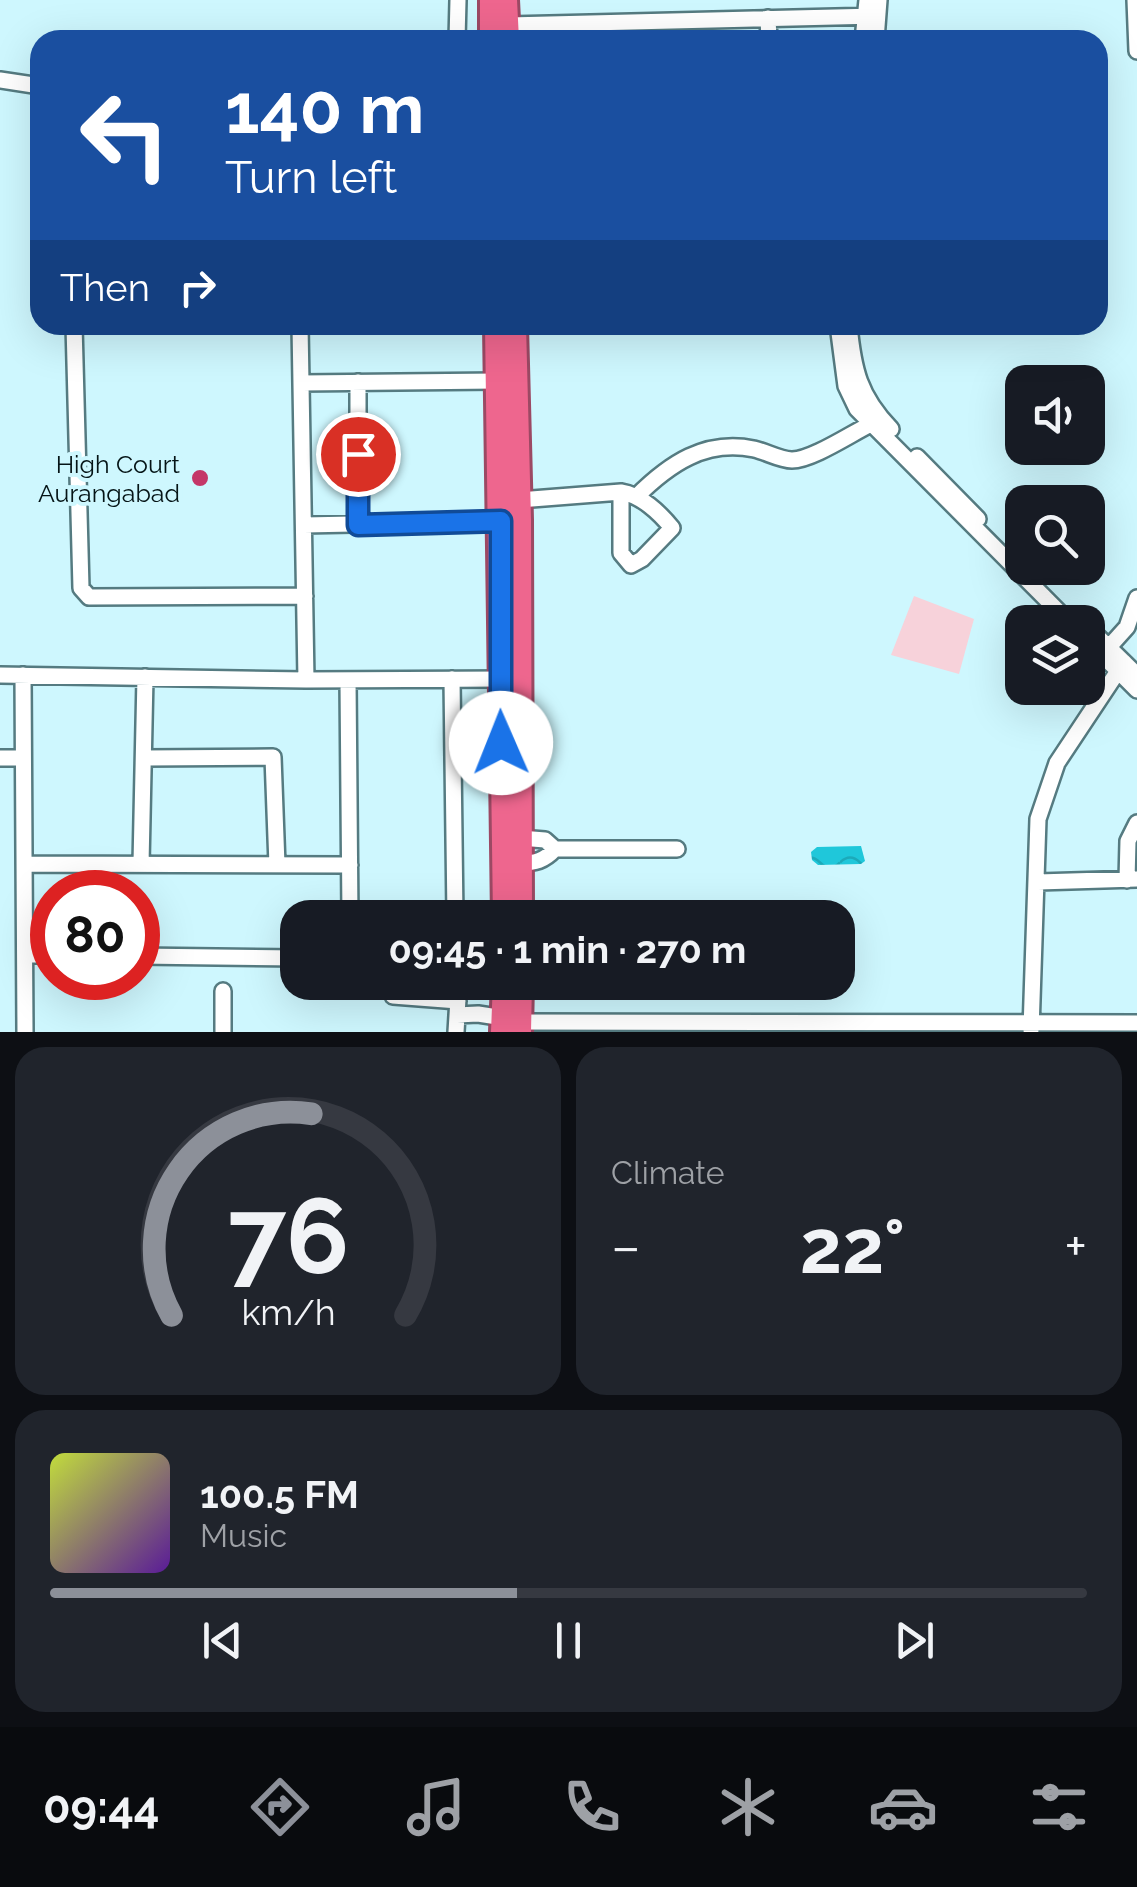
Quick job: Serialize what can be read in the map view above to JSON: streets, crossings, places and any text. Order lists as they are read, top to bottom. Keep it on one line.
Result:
{"places":["High Court Aurangabad"],"page":{"turn":["140 m","Turn left"],"then":"Then","limit":"80","trip":"09:45 · 1 min · 270 m","tile":"Climate","heat":["−","22°","+"],"song":["100.5 FM","Music"],"tabs":"09:44","gauge":["76","km/h"]}}
